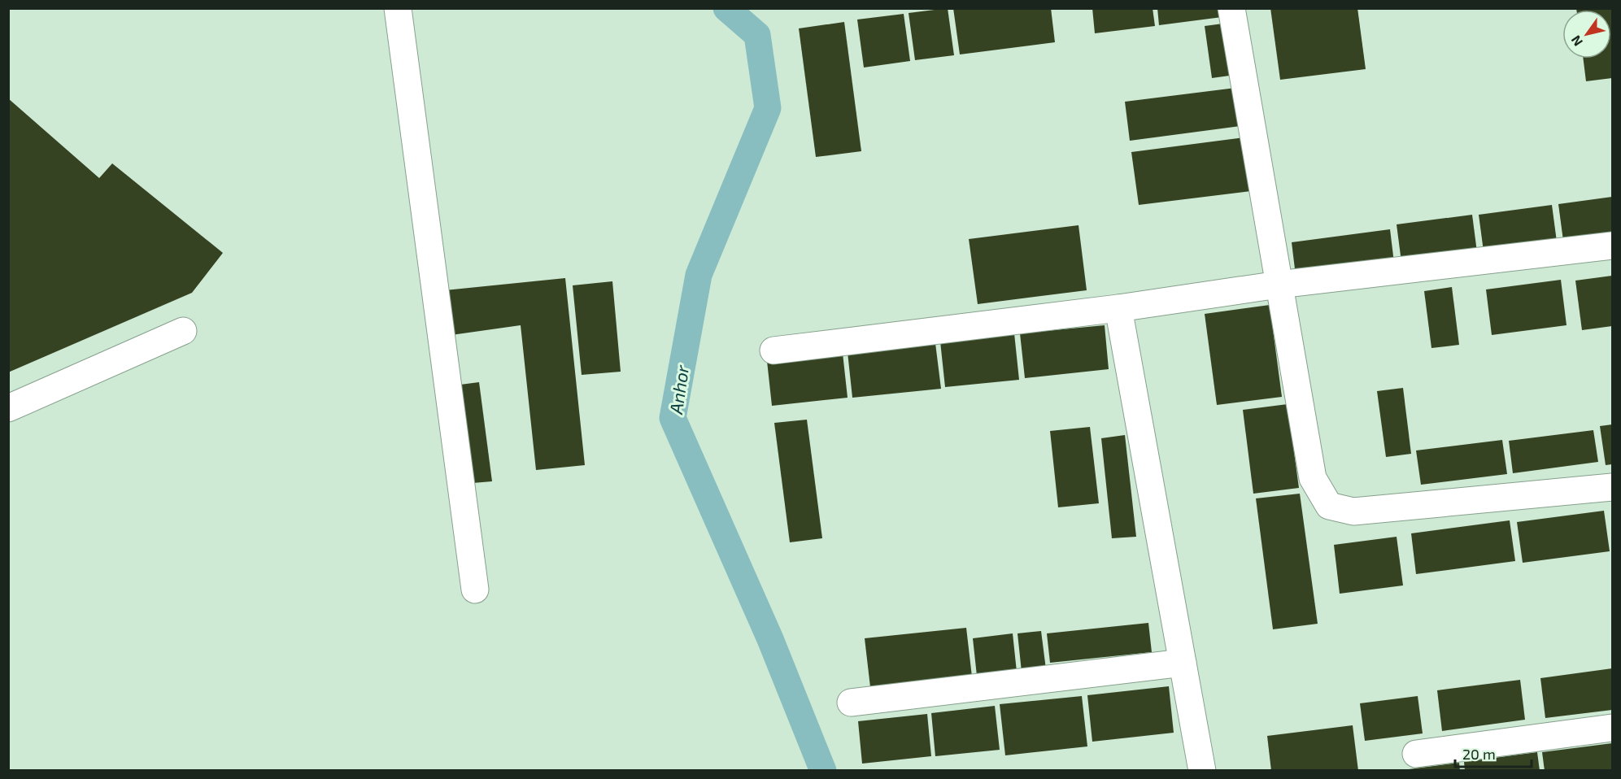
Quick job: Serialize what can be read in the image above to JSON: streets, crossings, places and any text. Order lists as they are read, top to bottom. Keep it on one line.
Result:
{"water":["Anhor"],"scale_bar":"20 m","north":"bottom left"}
